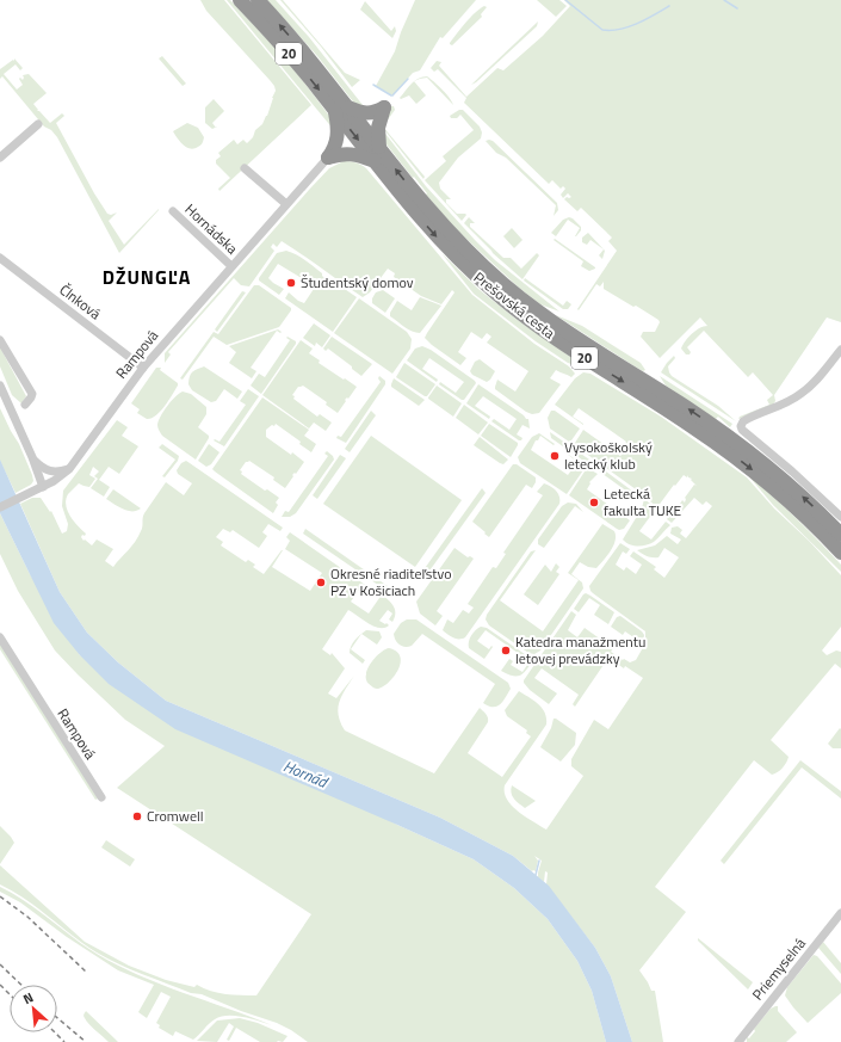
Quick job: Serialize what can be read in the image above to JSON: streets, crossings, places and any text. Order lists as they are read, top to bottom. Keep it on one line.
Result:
{"streets":{"highway":["20","Prešovská cesta"],"street":["Hornádska","Člnková","Rampová","Priemyselná"]},"crossings":[["Hornádska","Rampová"],["Člnková","Rampová"]],"districts":["DŽUNGĽA"],"water":["Hornád"],"places":["Študentský domov","Vysokoškolský letecký klub","Letecká fakulta TUKE","Okresné riaditeľstvo PZ v Košiciach","Katedra manažmentu letovej prevádzky","Cromwell"],"north":"top left"}
